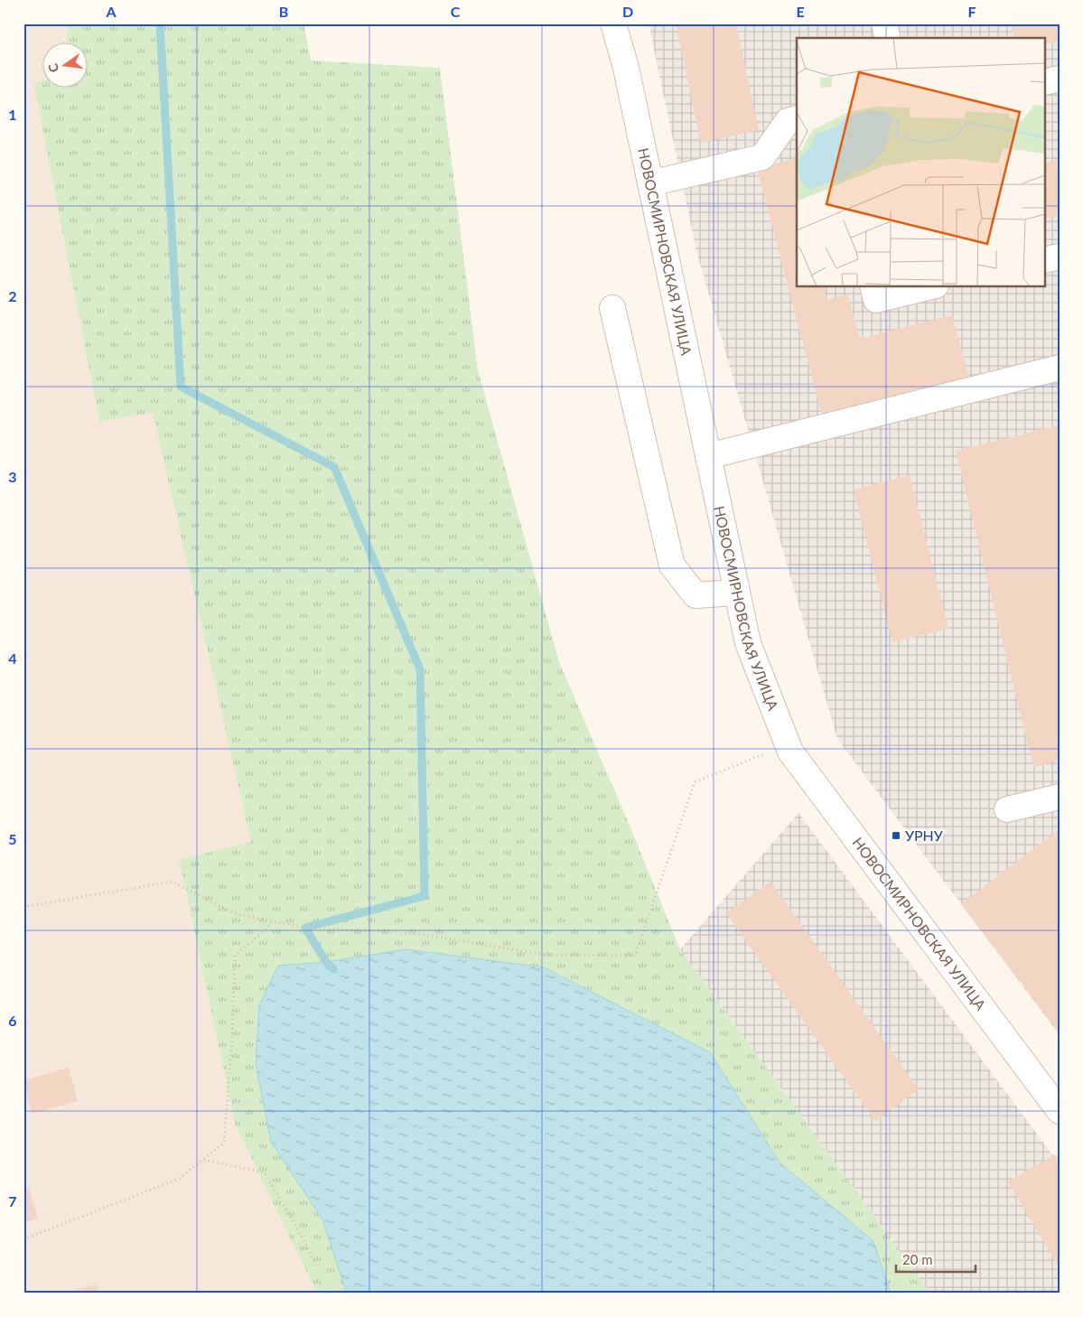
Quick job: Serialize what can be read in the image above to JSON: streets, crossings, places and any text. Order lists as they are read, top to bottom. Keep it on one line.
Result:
{"streets":{"street":["НОВОСМИРНОВСКАЯ УЛИЦА"]},"places":{"transit":["УРНУ"]},"scale_bar":"20 m","north":"left","grid":{"columns":["A","B","C","D","E","F"],"rows":["1","2","3","4","5","6","7"]}}
